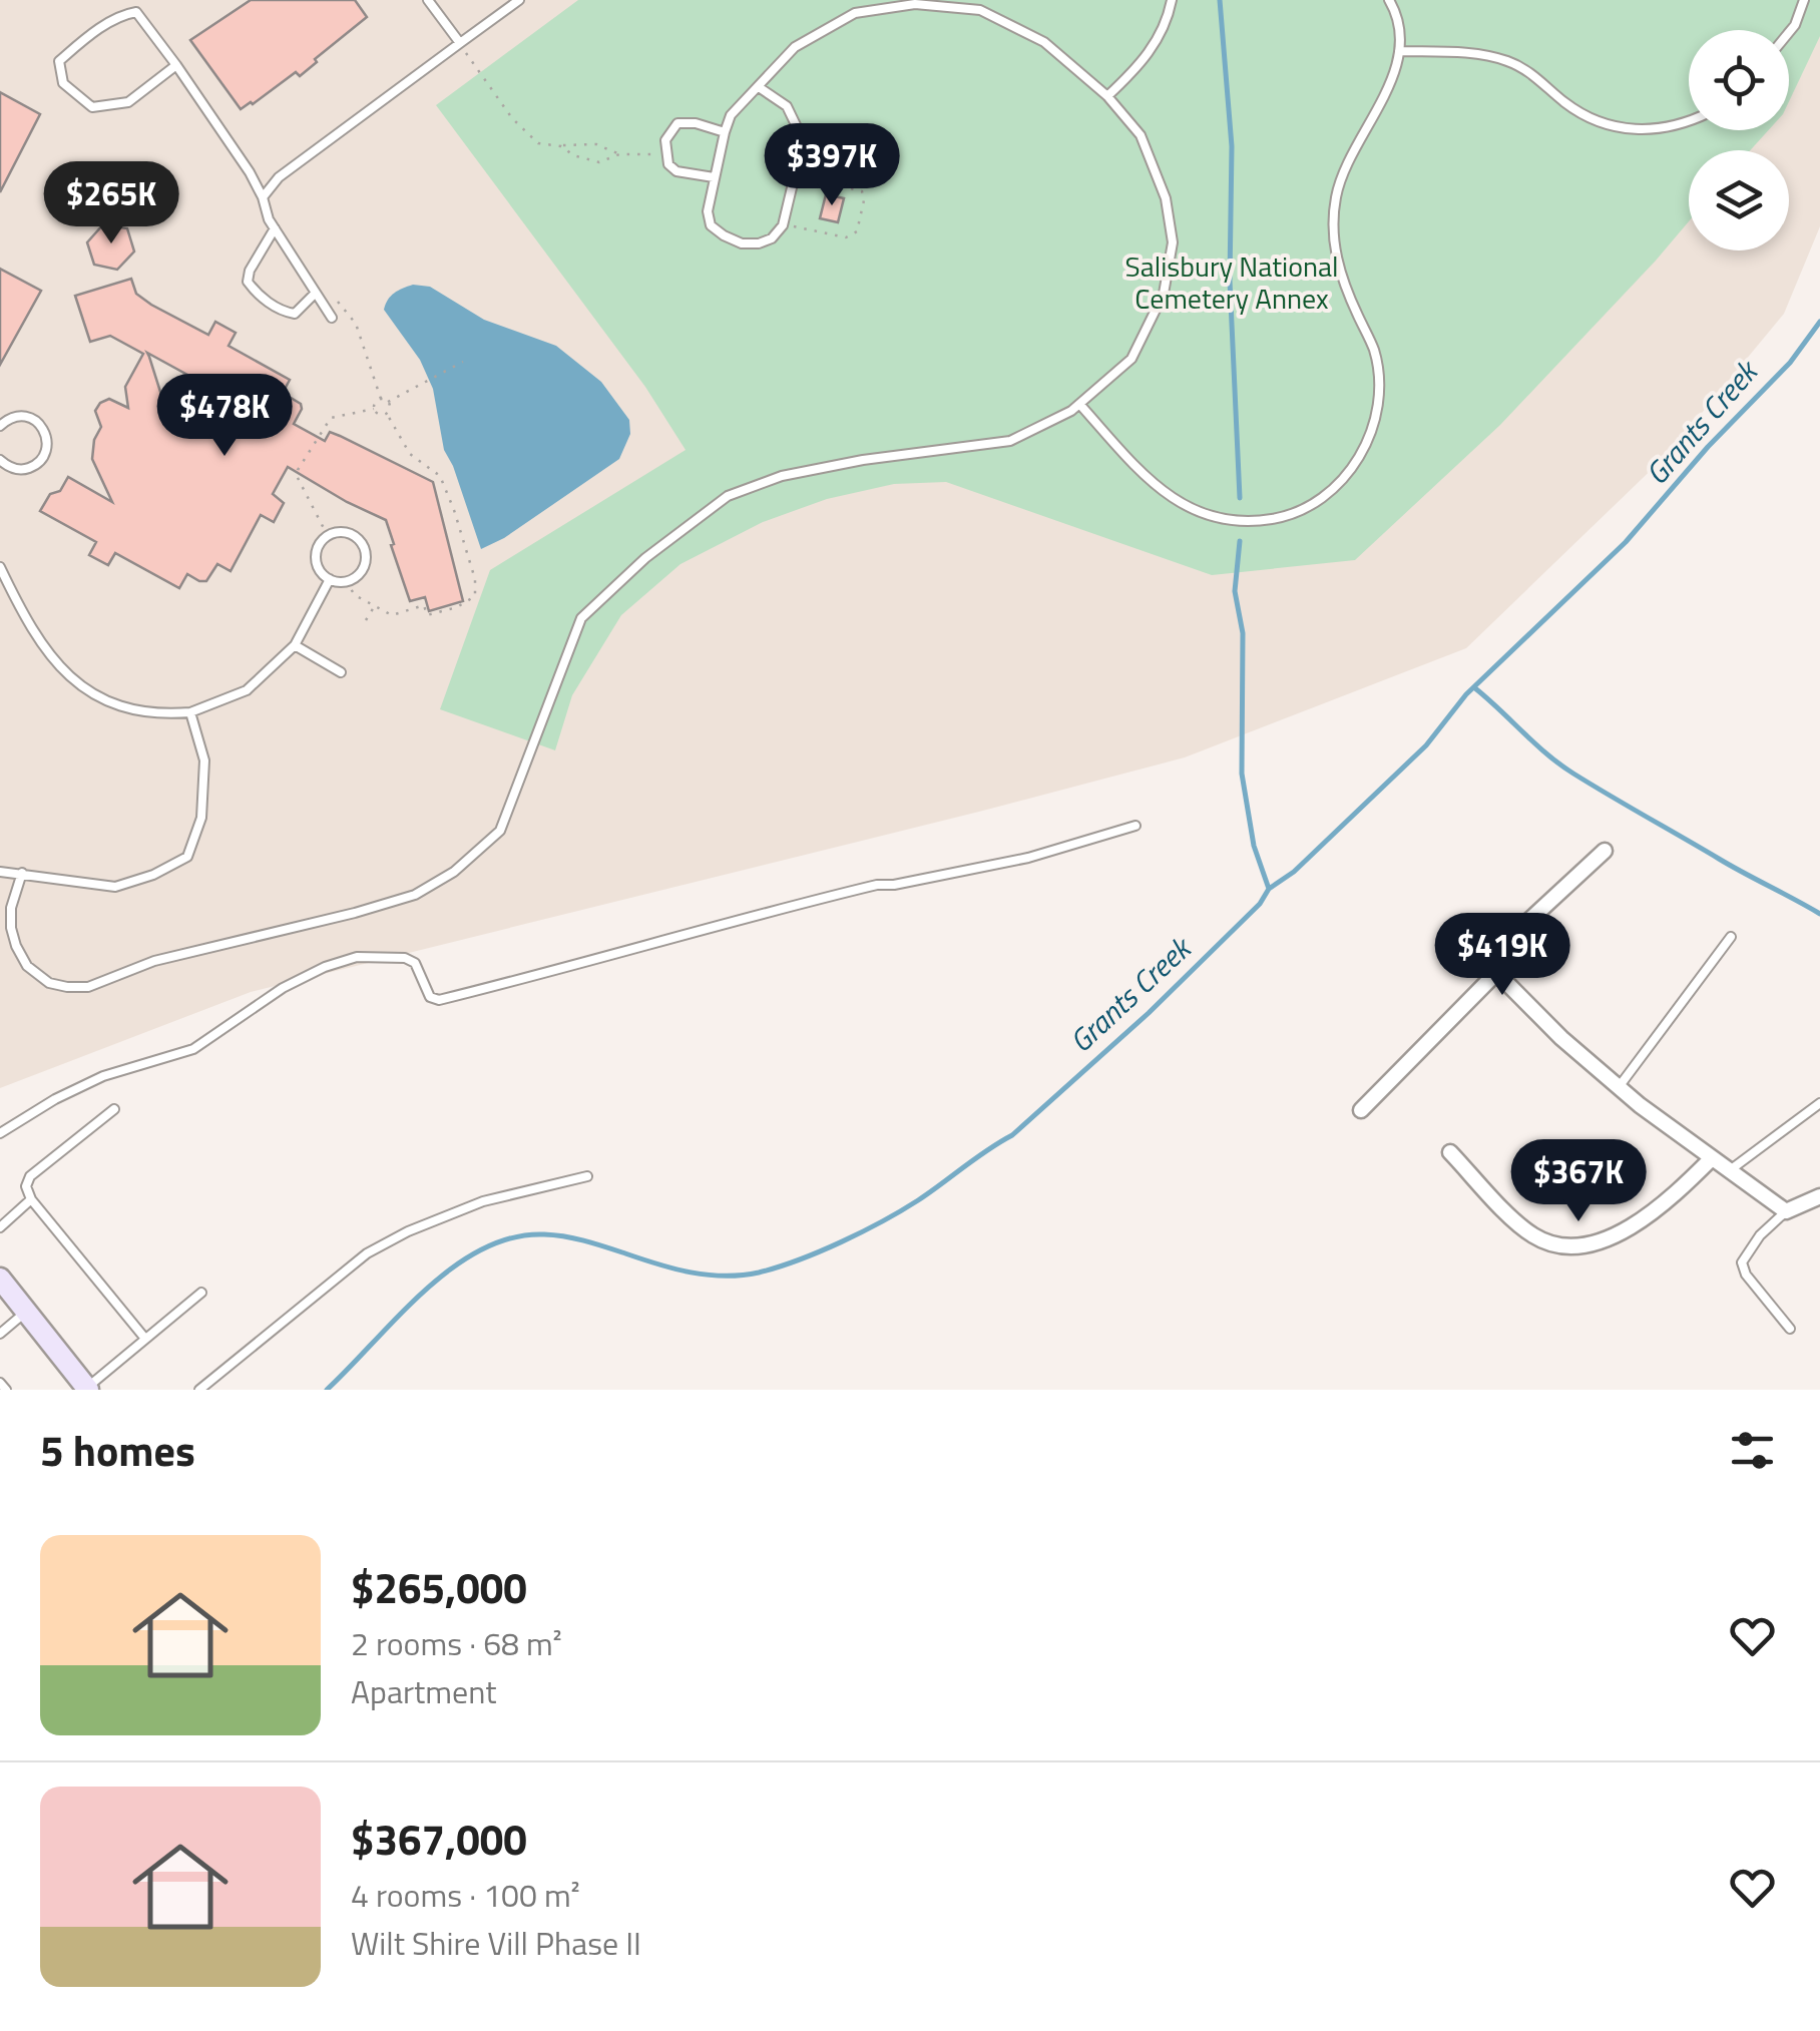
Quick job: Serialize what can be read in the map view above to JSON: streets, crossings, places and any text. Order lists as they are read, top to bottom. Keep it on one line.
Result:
{"water":["Grants Creek"],"parks":["Salisbury National Cemetery Annex"],"page":{"price":["$397K","$265K","$478K","$419K","$367K"],"heading":"5 homes","list":[{"name":"$265,000","note":"2 rooms · 68 m² · Apartment"},{"name":"$367,000","note":"4 rooms · 100 m² · Wilt Shire Vill Phase II"}]}}
